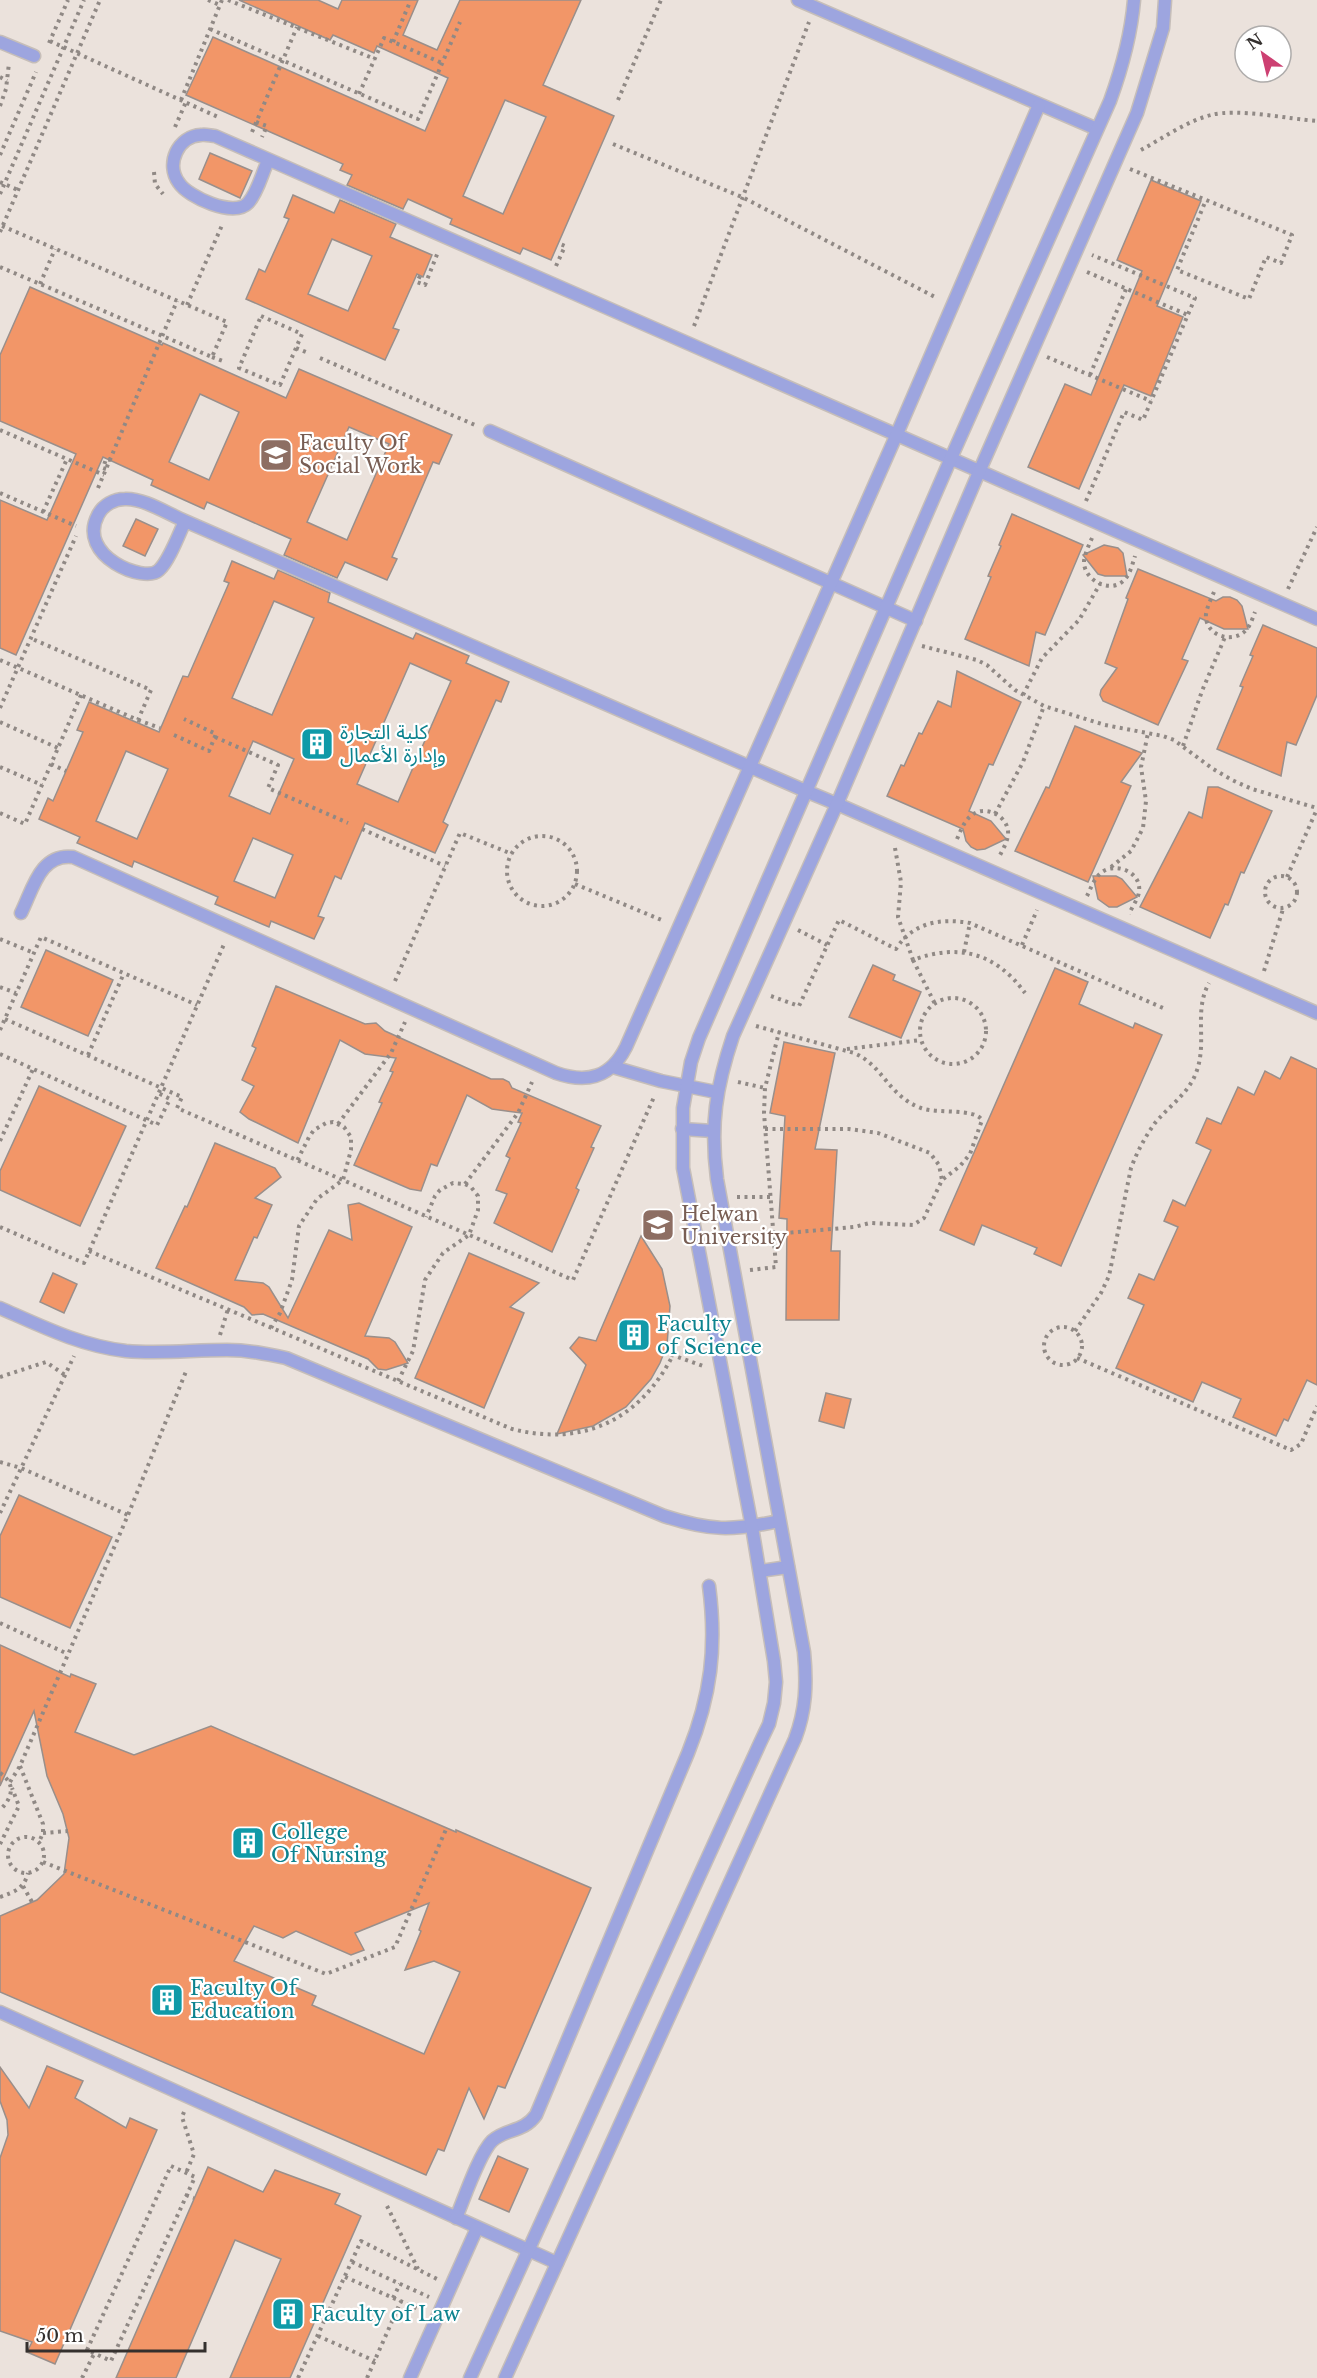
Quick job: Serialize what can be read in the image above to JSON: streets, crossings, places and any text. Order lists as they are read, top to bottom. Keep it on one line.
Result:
{"places":{"school or university":["Faculty Of Social Work","Helwan University"],"building":["كلية التجارة وإدارة الأعمال","Faculty of Science","College Of Nursing","Faculty Of Education","Faculty of Law"]},"scale_bar":"50 m","north":"top left"}
